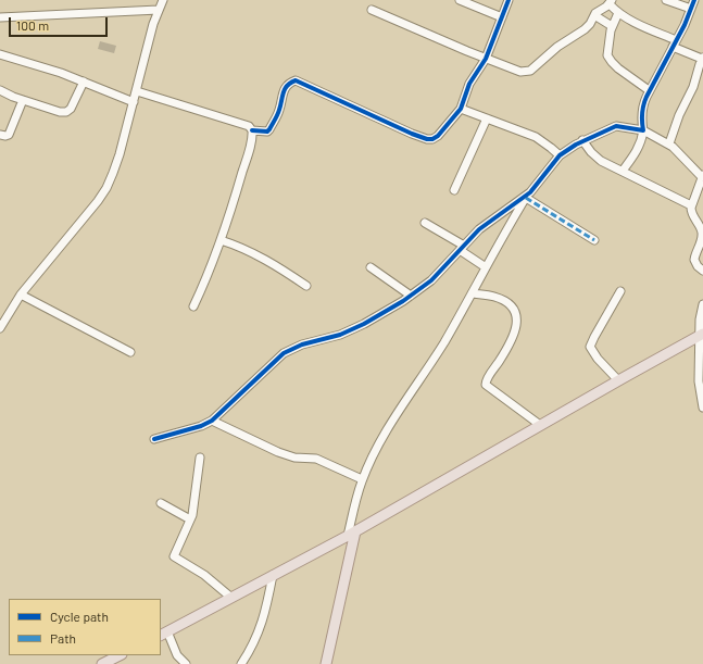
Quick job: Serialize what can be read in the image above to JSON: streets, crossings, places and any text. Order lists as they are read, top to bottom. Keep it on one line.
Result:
{"legend":["Cycle path","Path"],"scale_bar":"100 m"}
